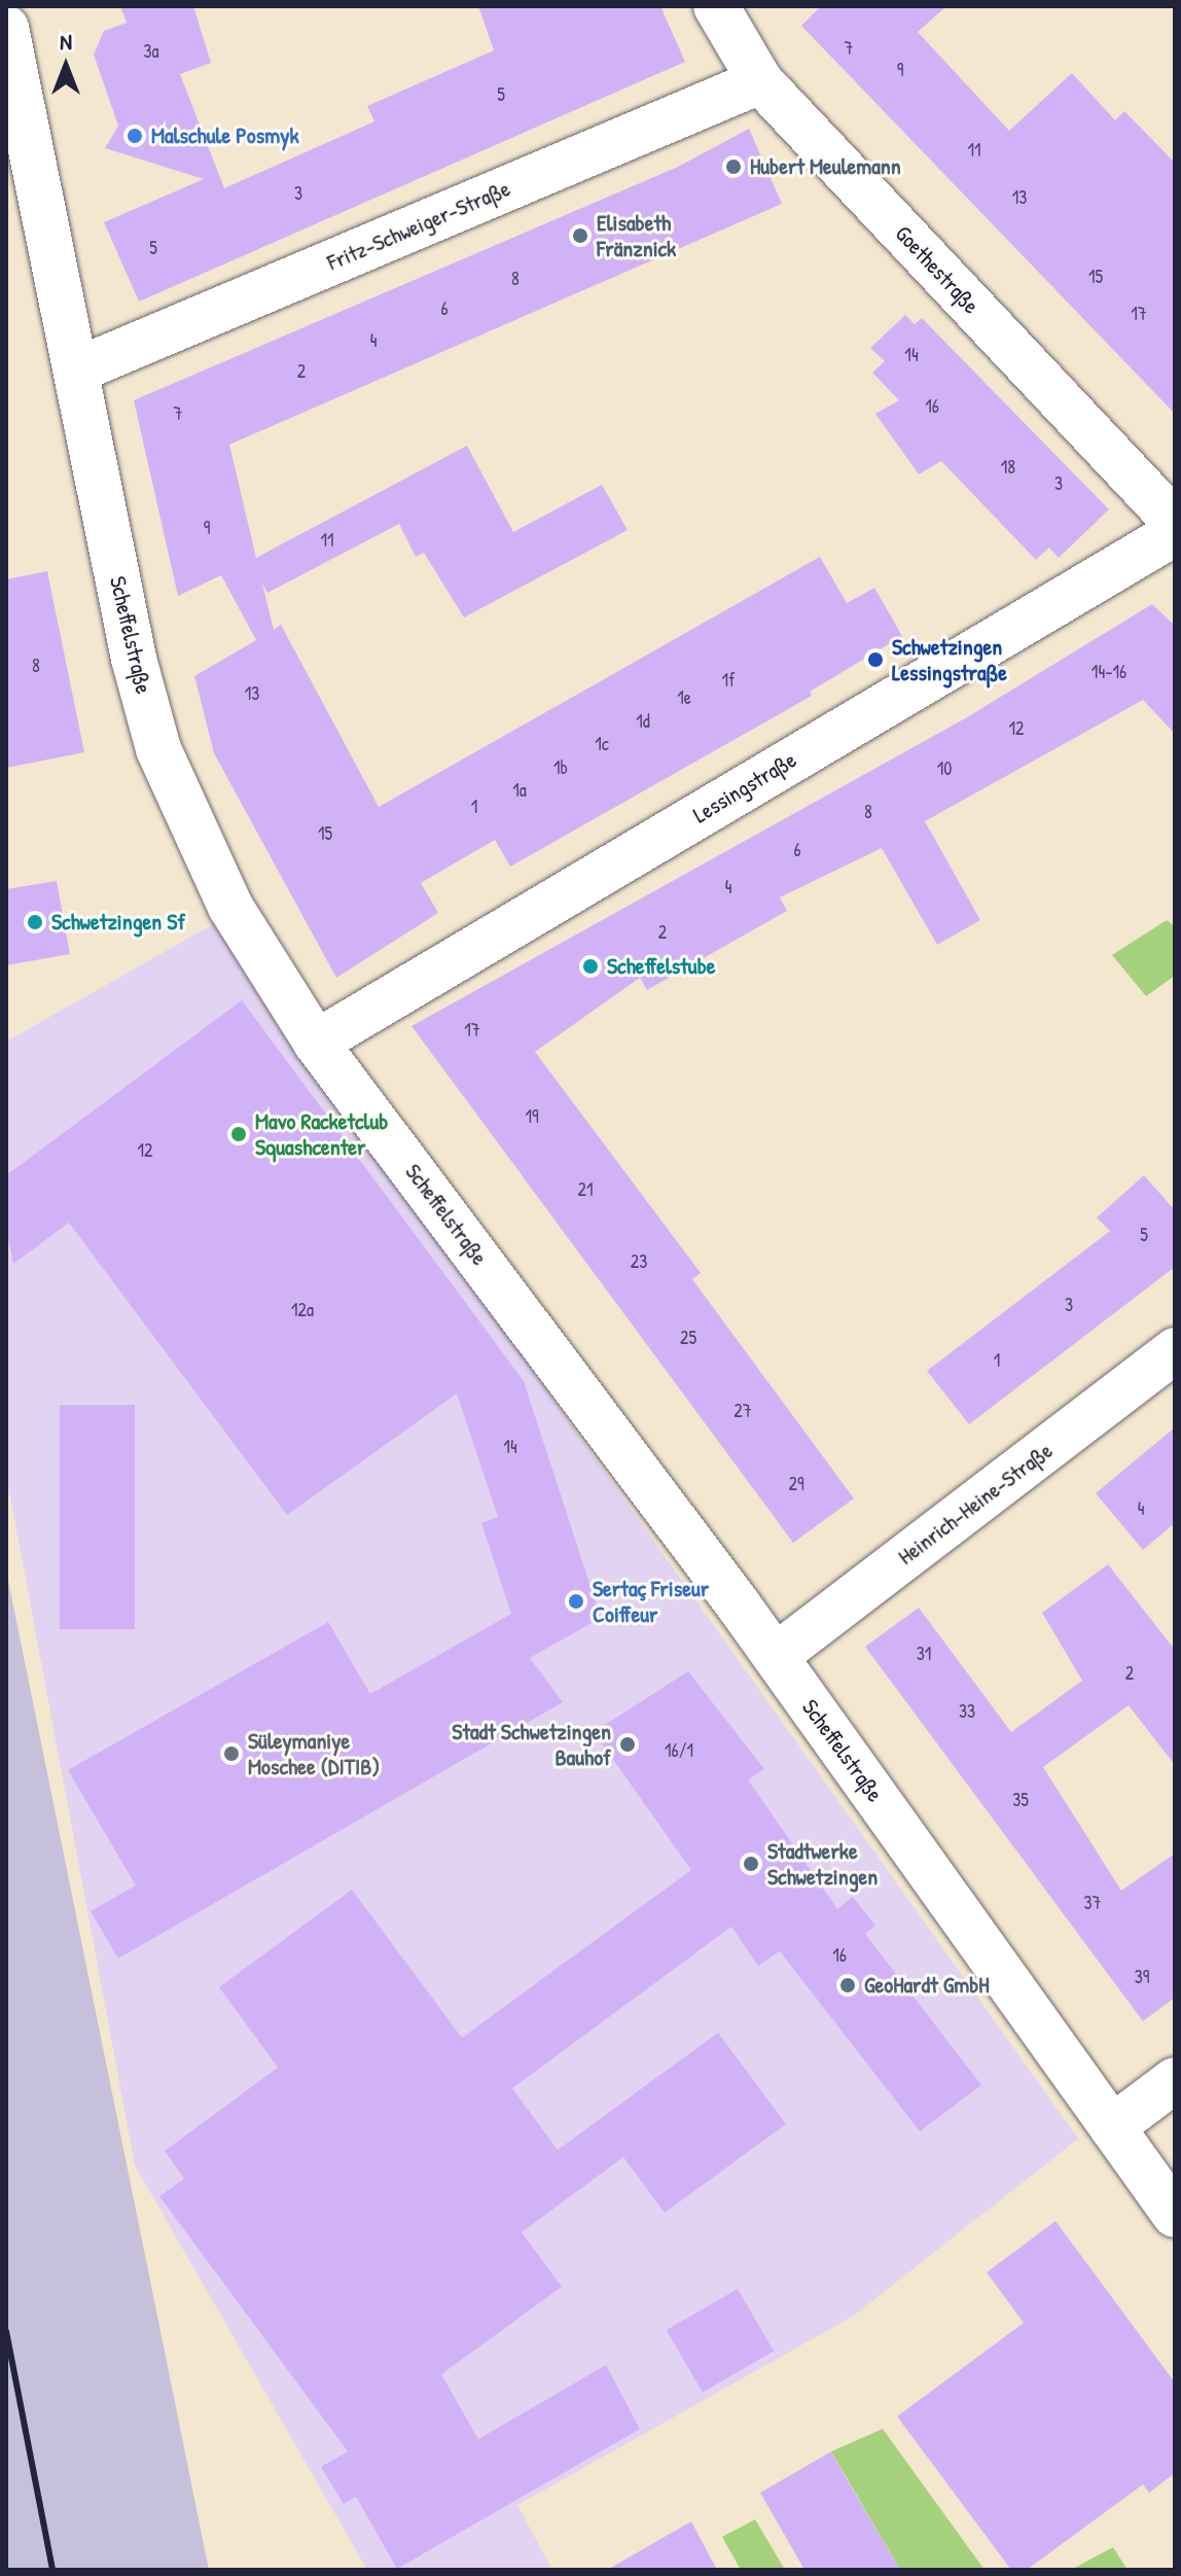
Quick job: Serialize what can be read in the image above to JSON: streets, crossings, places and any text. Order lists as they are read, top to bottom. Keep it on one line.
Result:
{"streets":{"street":["Fritz-Schweiger-Straße","Goethestraße","Scheffelstraße","Lessingstraße","Heinrich-Heine-Straße"]},"crossings":[["Fritz-Schweiger-Straße","Goethestraße"],["Fritz-Schweiger-Straße","Scheffelstraße"],["Scheffelstraße","Lessingstraße"],["Scheffelstraße","Heinrich-Heine-Straße"]],"places":["Malschule Posmyk","Hubert Meulemann","Elisabeth Fränznick","Schwetzingen Lessingstraße","Schwetzingen Sf","Scheffelstube","Mavo Racketclub Squashcenter","Sertaç Friseur Coiffeur","Stadt Schwetzingen Bauhof","Süleymaniye Moschee (DITIB)","Stadtwerke Schwetzingen","GeoHardt GmbH"],"house_numbers":["7","3a","9","5","11","3","13","5","15","8","6","17","4","14","2","16","7","18","3","9","11","8","14-16","1f","13","1e","1d","12","1c","1b","10","1a","1","8","15","6","4","2","17","19","12","21","5","23","3","12a","25","1","27","14","29","4","31","2","33","16/1","35","37","16","39"],"north":"top"}
